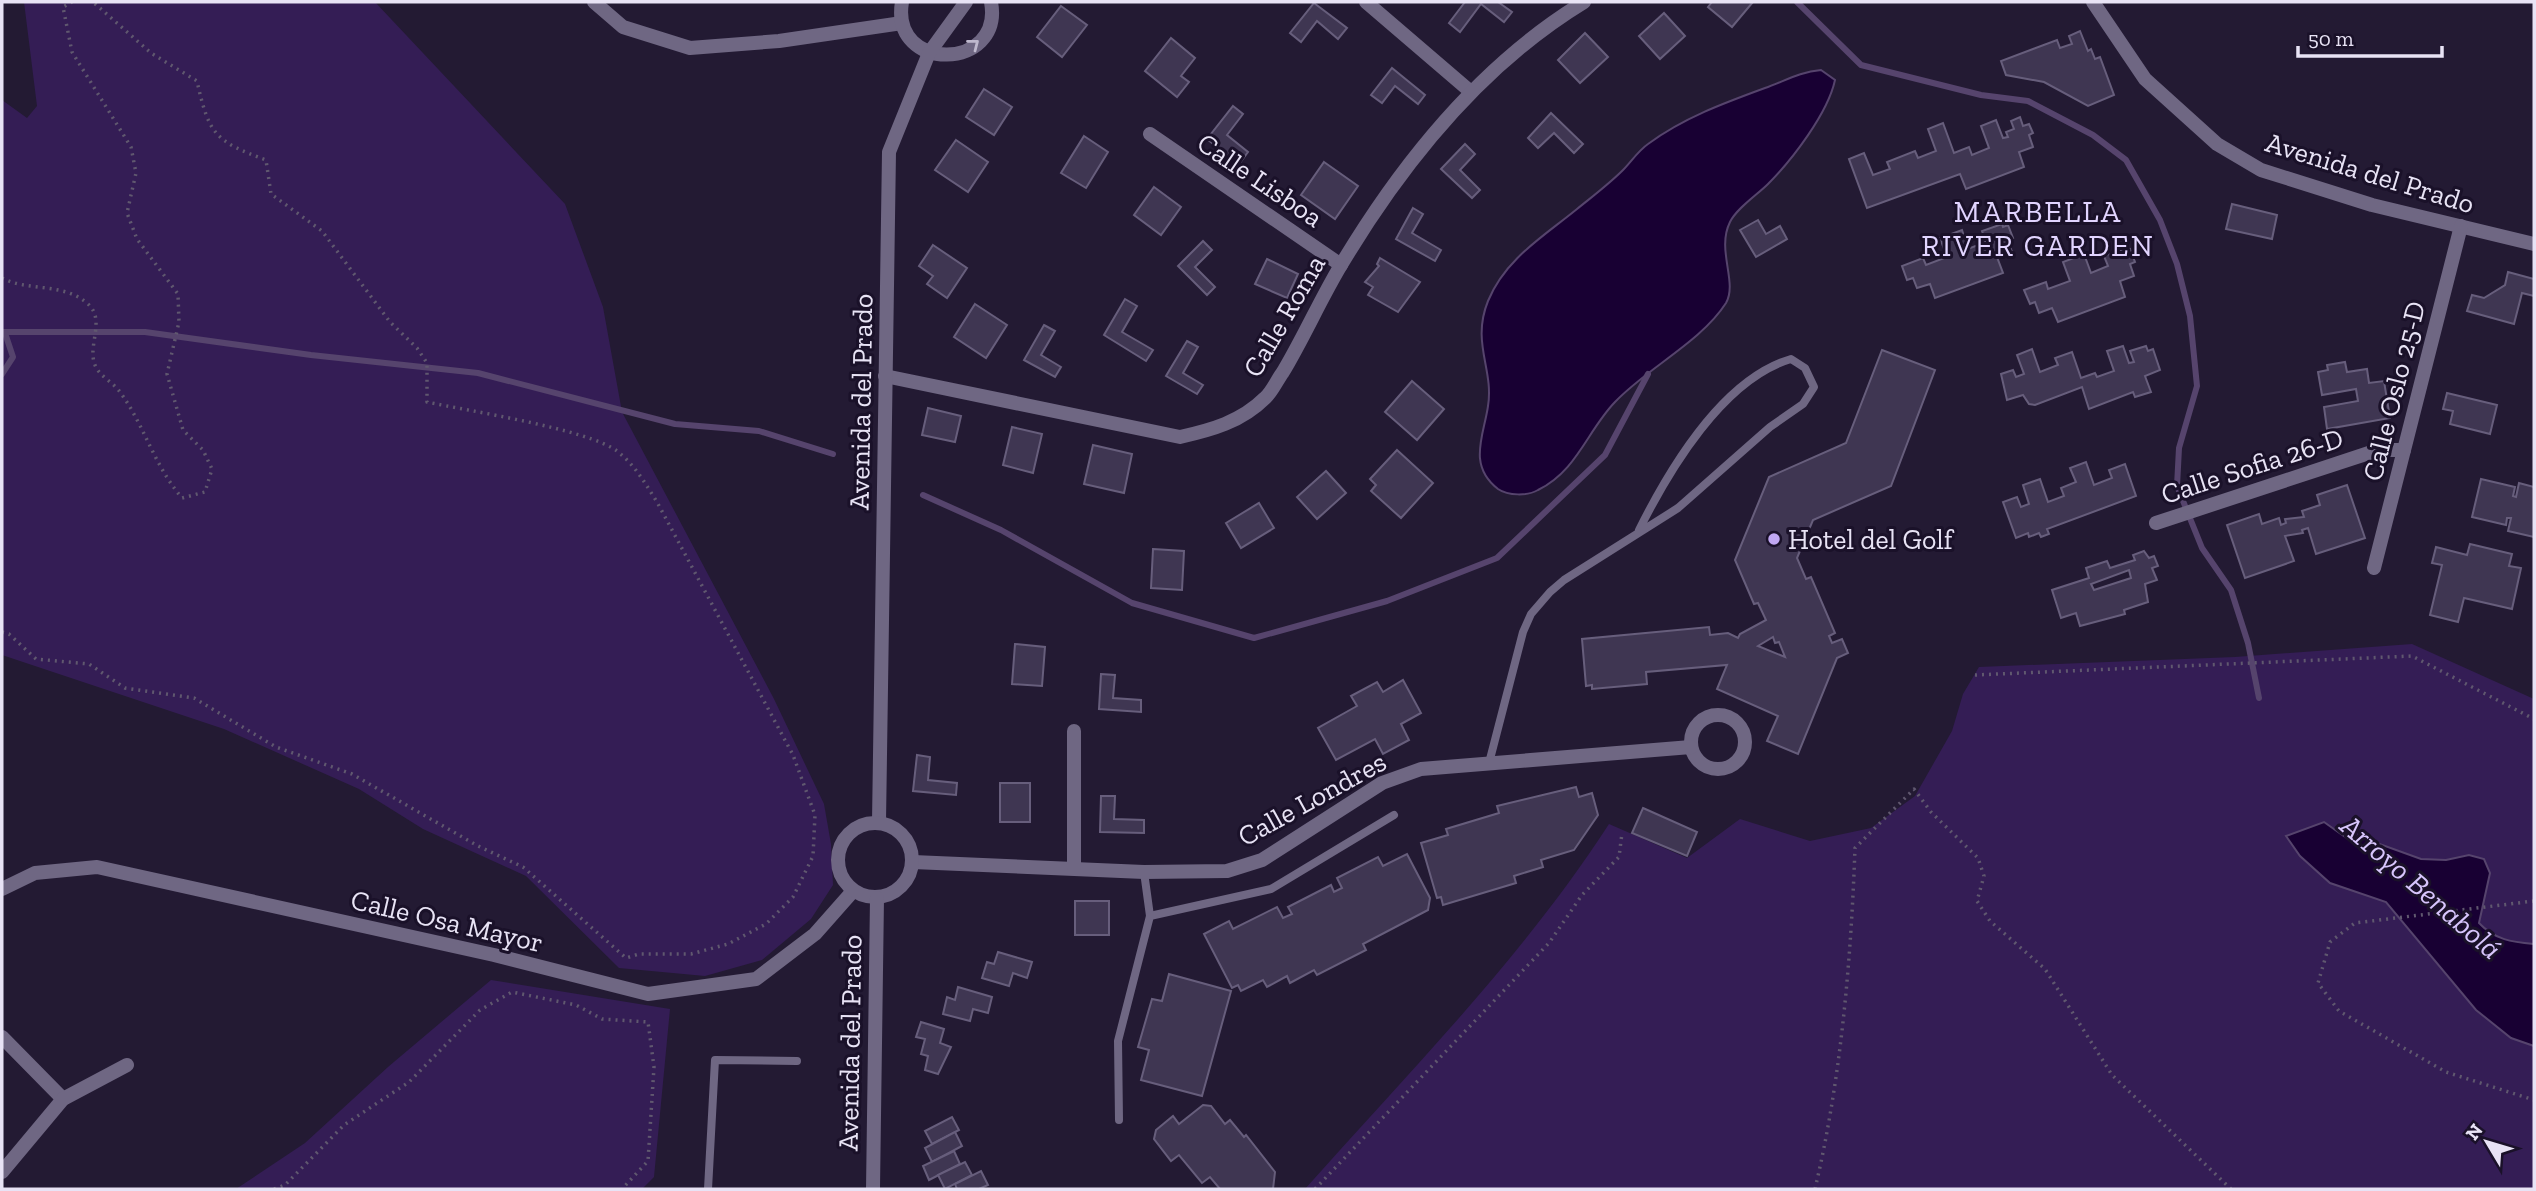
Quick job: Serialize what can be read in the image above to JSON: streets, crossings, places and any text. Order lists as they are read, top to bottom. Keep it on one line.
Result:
{"streets":{"street":["Avenida del Prado","Calle Lisboa","Calle Roma","Calle Oslo 25-D","Calle Sofia 26-D","Calle Londres","Calle Osa Mayor"]},"crossings":[["Avenida del Prado","Calle Roma"],["Avenida del Prado","Calle Oslo 25-D"],["Avenida del Prado","Calle Londres"],["Avenida del Prado","Calle Osa Mayor"],["Calle Lisboa","Calle Roma"],["Calle Oslo 25-D","Calle Sofia 26-D"],["Calle Londres","Calle Osa Mayor"]],"districts":["MARBELLA RIVER GARDEN"],"water":["Arroyo Benabolá"],"places":["Hotel del Golf"],"scale_bar":"50 m","north":"top left"}
